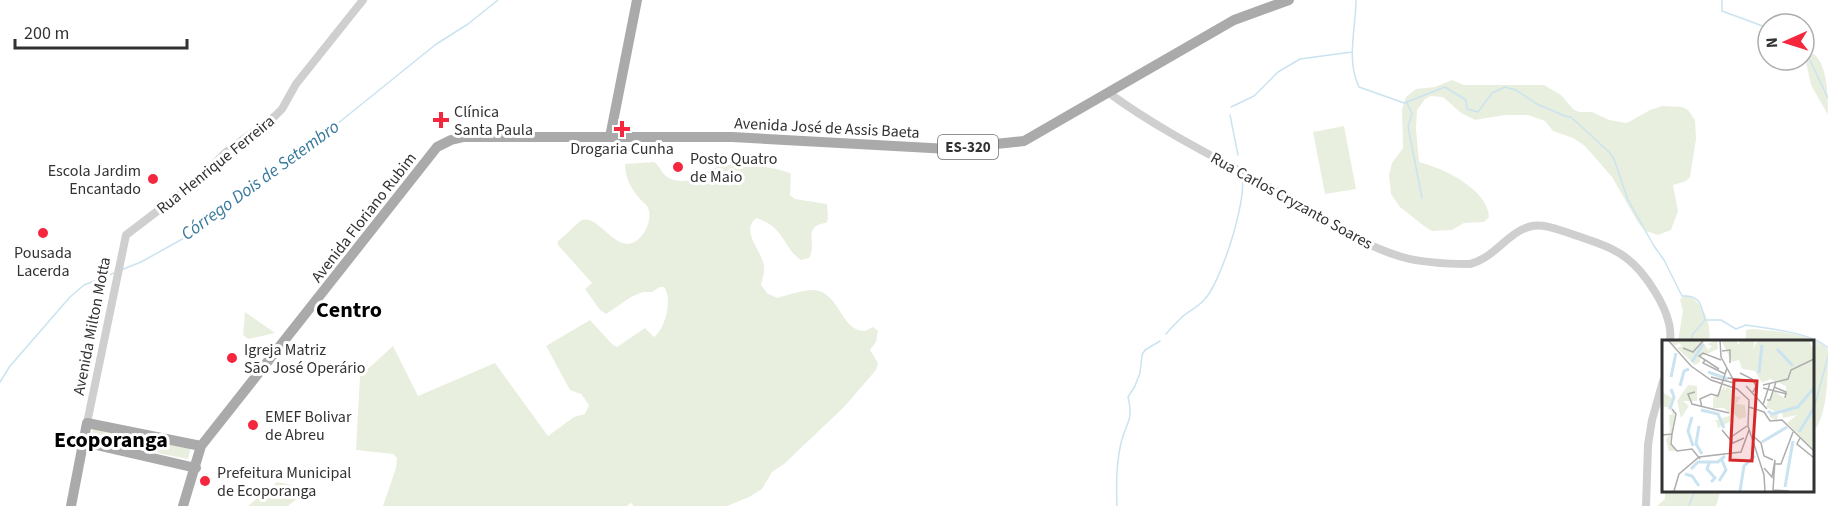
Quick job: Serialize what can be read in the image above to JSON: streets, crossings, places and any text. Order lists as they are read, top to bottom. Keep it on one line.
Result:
{"streets":{"main road":["Avenida José de Assis Baeta","ES-320","Avenida Floriano Rubim"],"street":["Rua Henrique Ferreira","Rua Carlos Cryzanto Soares","Avenida Milton Motta"]},"crossings":[["Avenida José de Assis Baeta","Rua Carlos Cryzanto Soares"],["Avenida José de Assis Baeta","Avenida Floriano Rubim"],["Rua Henrique Ferreira","Avenida Milton Motta"]],"districts":["Centro","Ecoporanga"],"water":["Córrego Dois de Setembro"],"places":{"health":["Clínica Santa Paula","Drogaria Cunha"],"other":["Posto Quatro de Maio","Escola Jardim Encantado","Pousada Lacerda","Igreja Matriz São José Operário","EMEF Bolivar de Abreu","Prefeitura Municipal de Ecoporanga"]},"scale_bar":"200 m","north":"left"}
